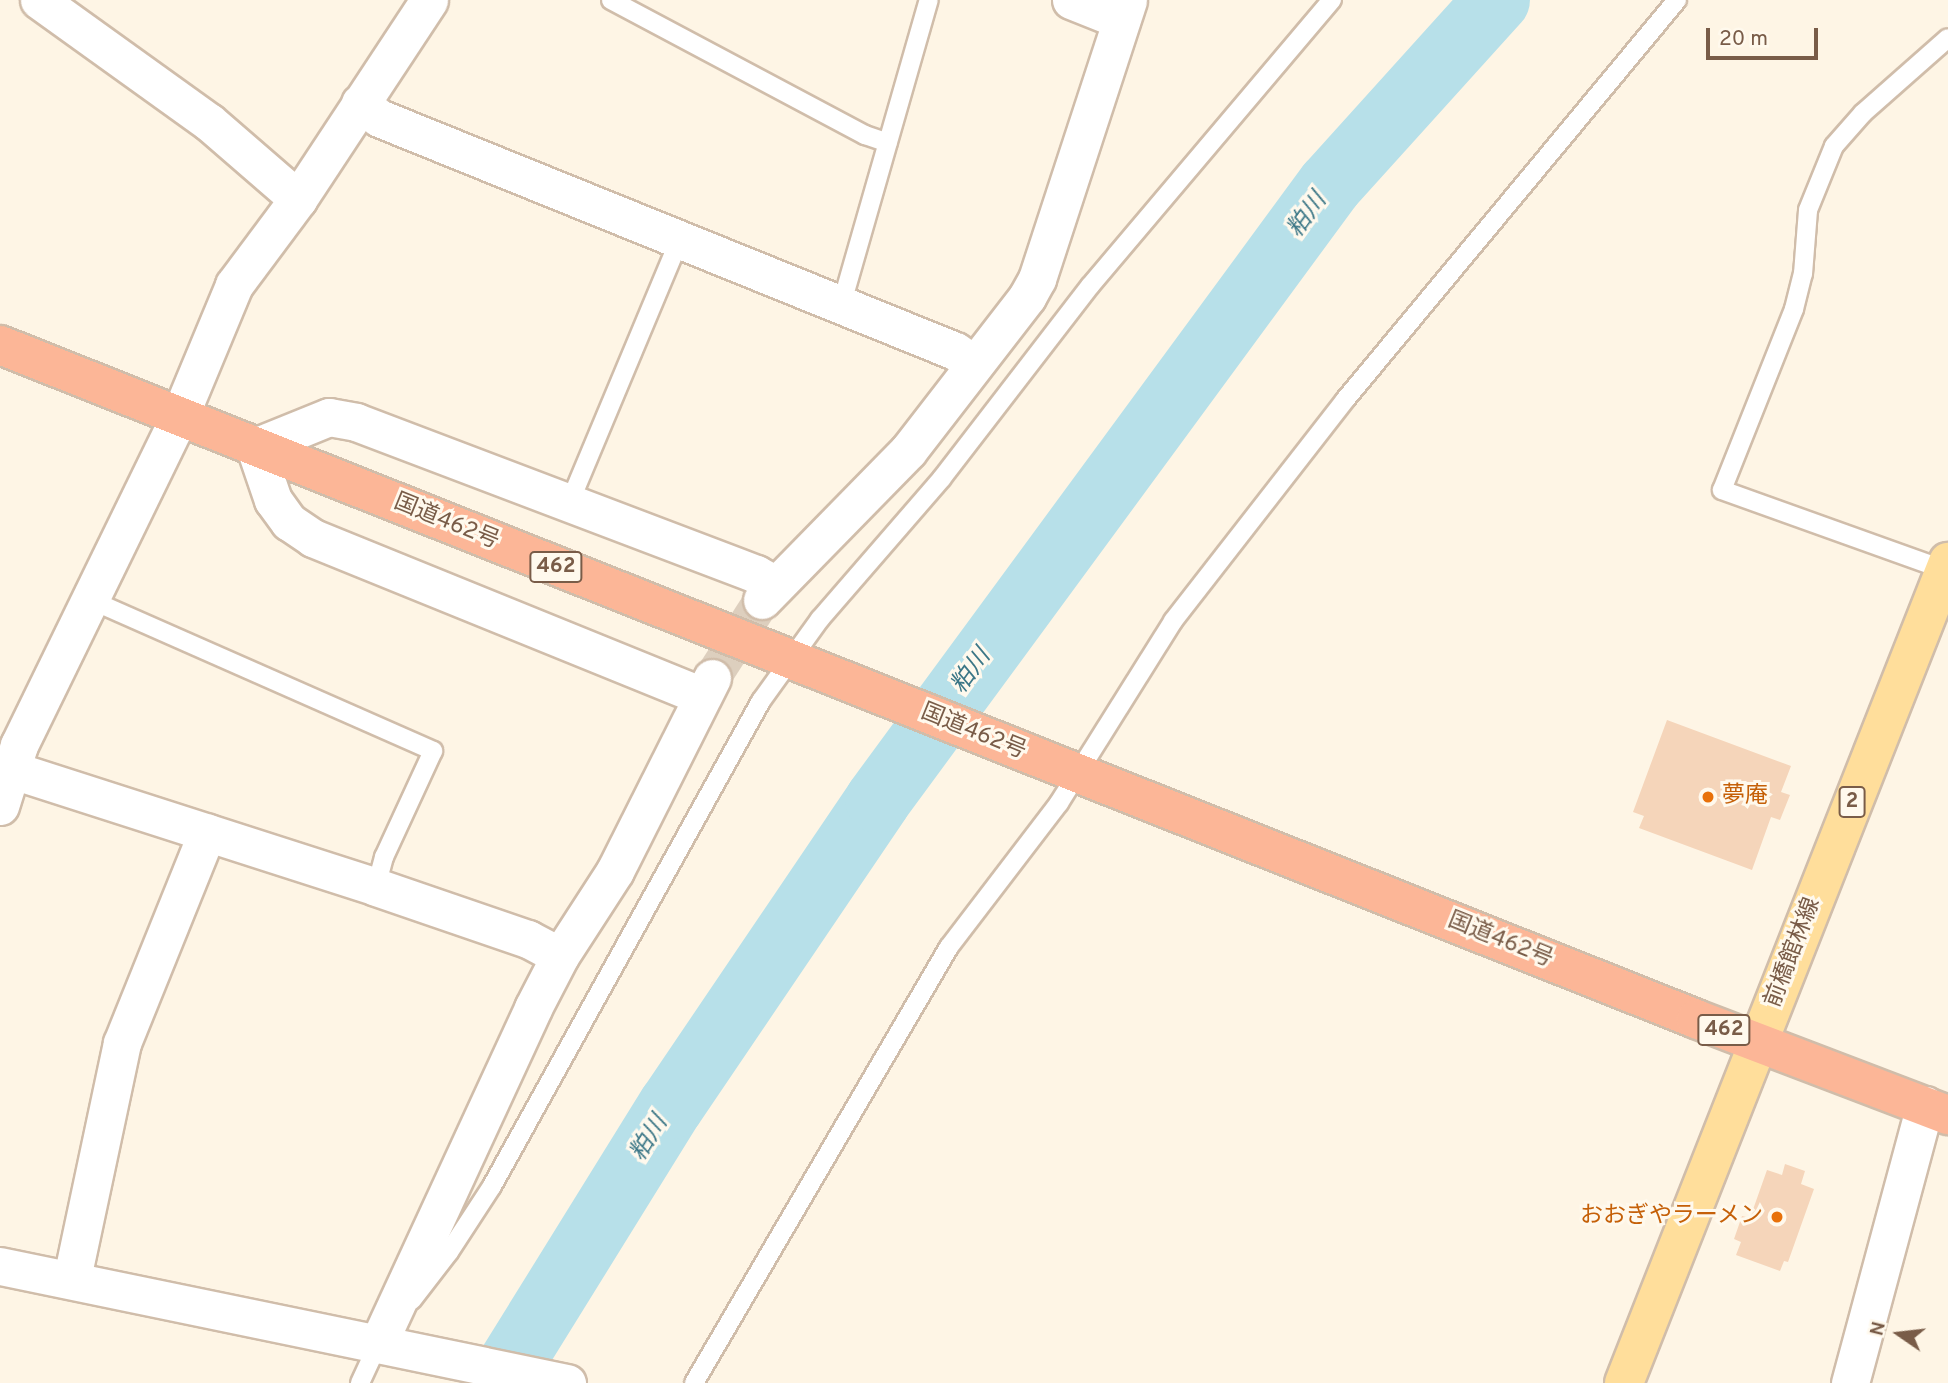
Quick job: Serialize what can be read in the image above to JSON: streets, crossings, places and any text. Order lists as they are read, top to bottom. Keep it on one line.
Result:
{"streets":{"highway":["国道462号","462"],"main road":["2","前橋館林線"]},"crossings":[["国道462号","前橋館林線"]],"water":["粕川"],"places":["夢庵","おおぎやラーメン"],"scale_bar":"20 m","north":"left"}
